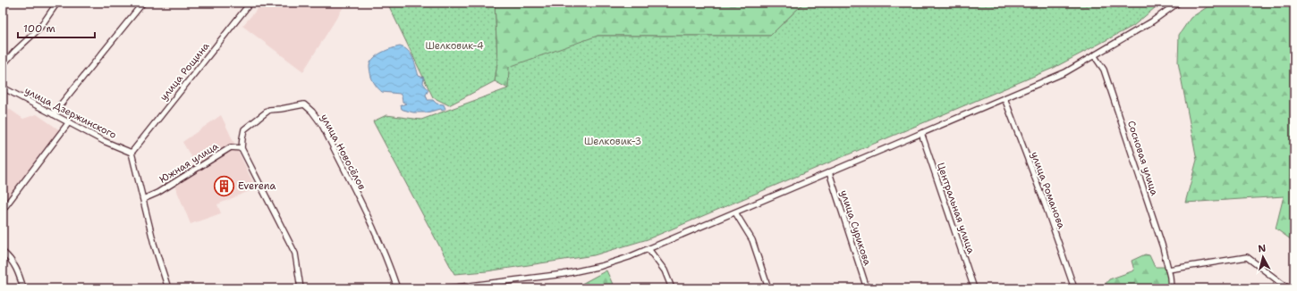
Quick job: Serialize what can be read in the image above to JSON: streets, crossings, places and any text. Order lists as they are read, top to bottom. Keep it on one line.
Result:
{"streets":{"street":["улица Рощина","улица Дзержинского","улица Новосёлов","Сосновая улица","Южная улица","улица Романова","Центральная улица","улица Сурикова"]},"crossings":[["улица Рощина","улица Дзержинского"],["улица Новосёлов","Южная улица"]],"parks":["Шелковик-4","Шелковик-3"],"places":{"building":["Everena"]},"scale_bar":"100 m","north":"top"}
